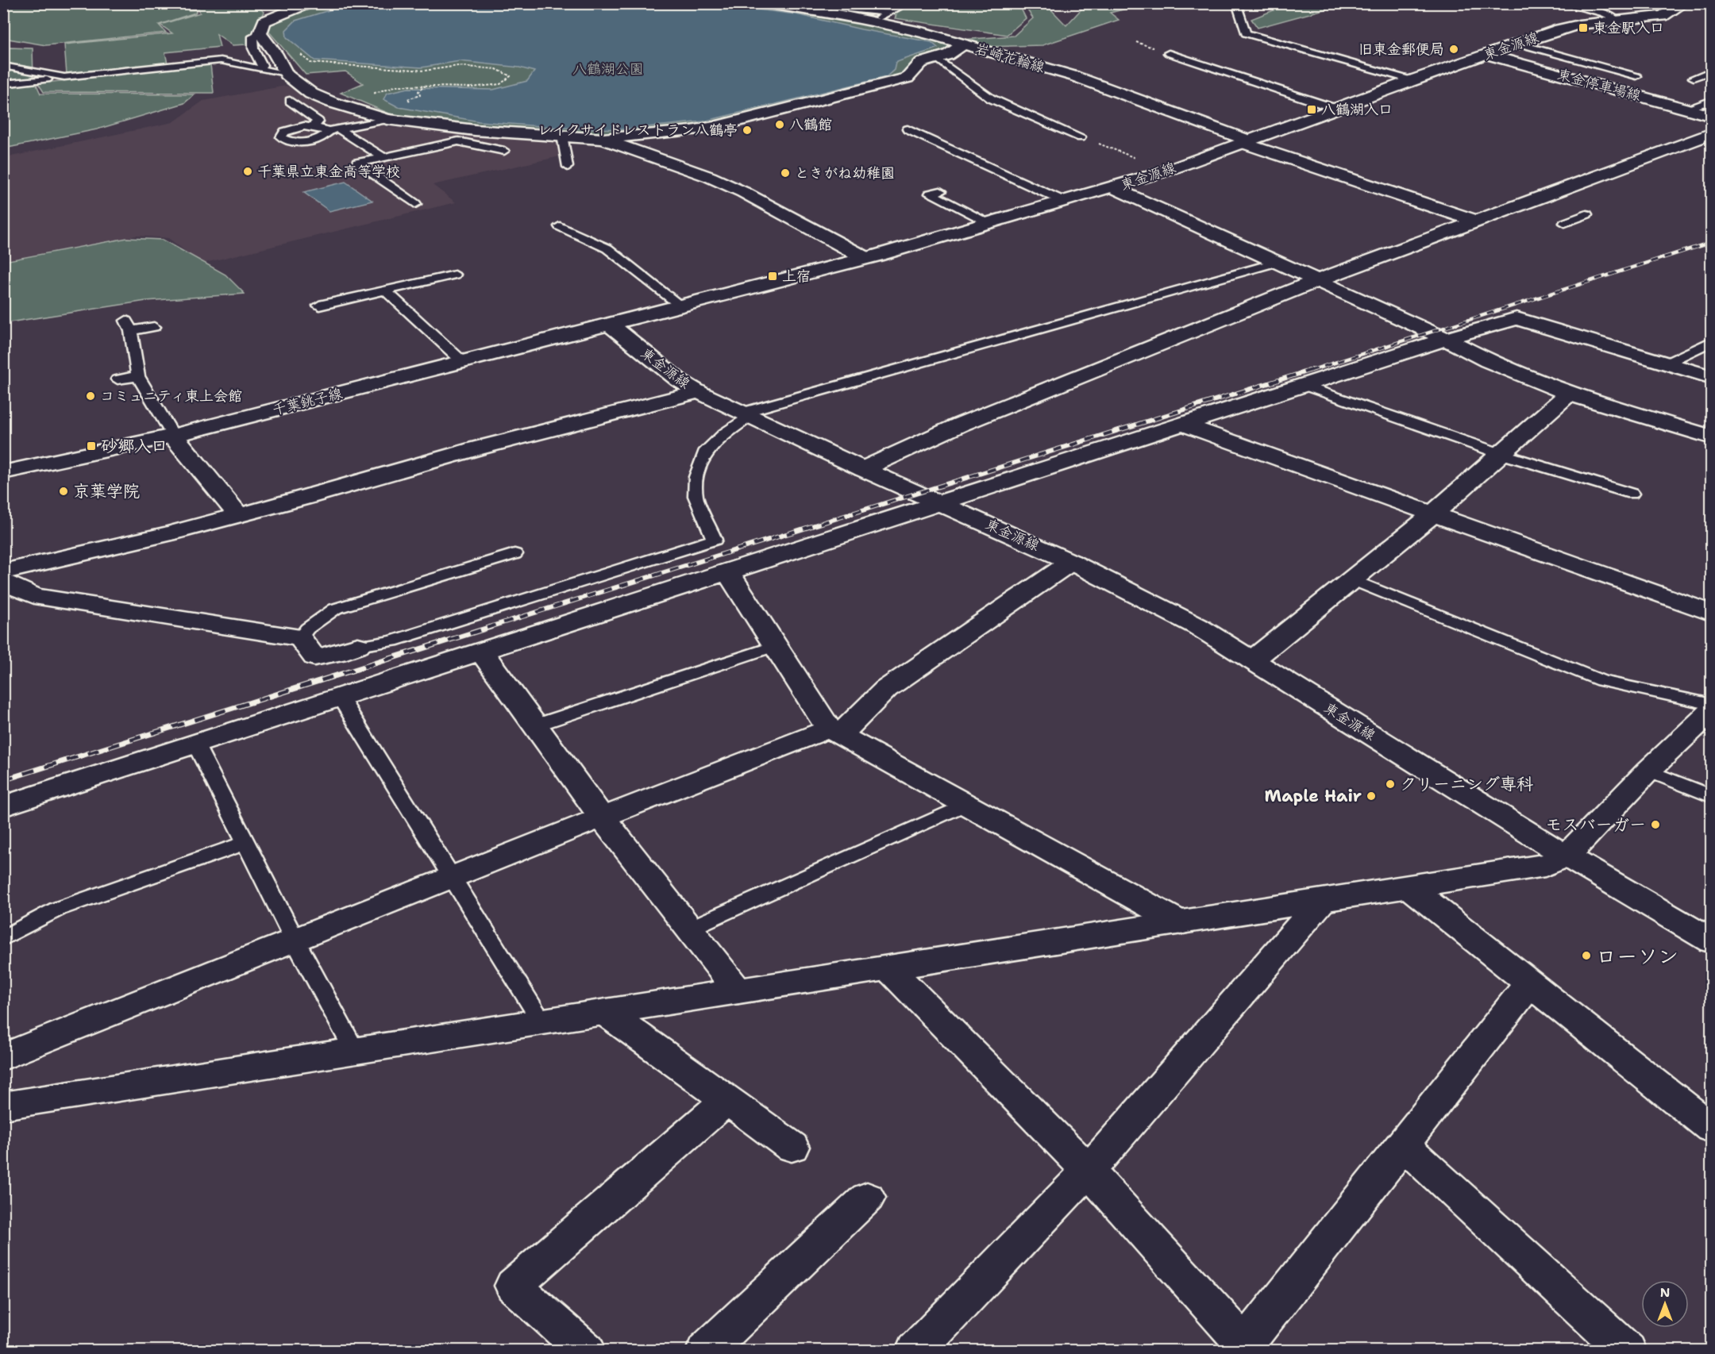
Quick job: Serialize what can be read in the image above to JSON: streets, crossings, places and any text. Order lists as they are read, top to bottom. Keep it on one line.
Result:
{"streets":{"street":["東金源線","岩崎花輪線","東金停車場線","千葉銚子線"]},"crossings":[["東金源線","岩崎花輪線"],["東金源線","東金停車場線"],["東金源線","千葉銚子線"]],"parks":["八鶴湖公園"],"places":{"transit":["東金駅入口","八鶴湖入口","上宿","砂郷入口"],"other":["旧東金郵便局","八鶴館","レイクサイドレストラン八鶴亭","千葉県立東金高等学校","ときがね幼稚園","コミュニティ東上会館","京葉学院","クリーニング専科","Maple Hair","モスバーガー","ローソン"]},"north":"top"}
